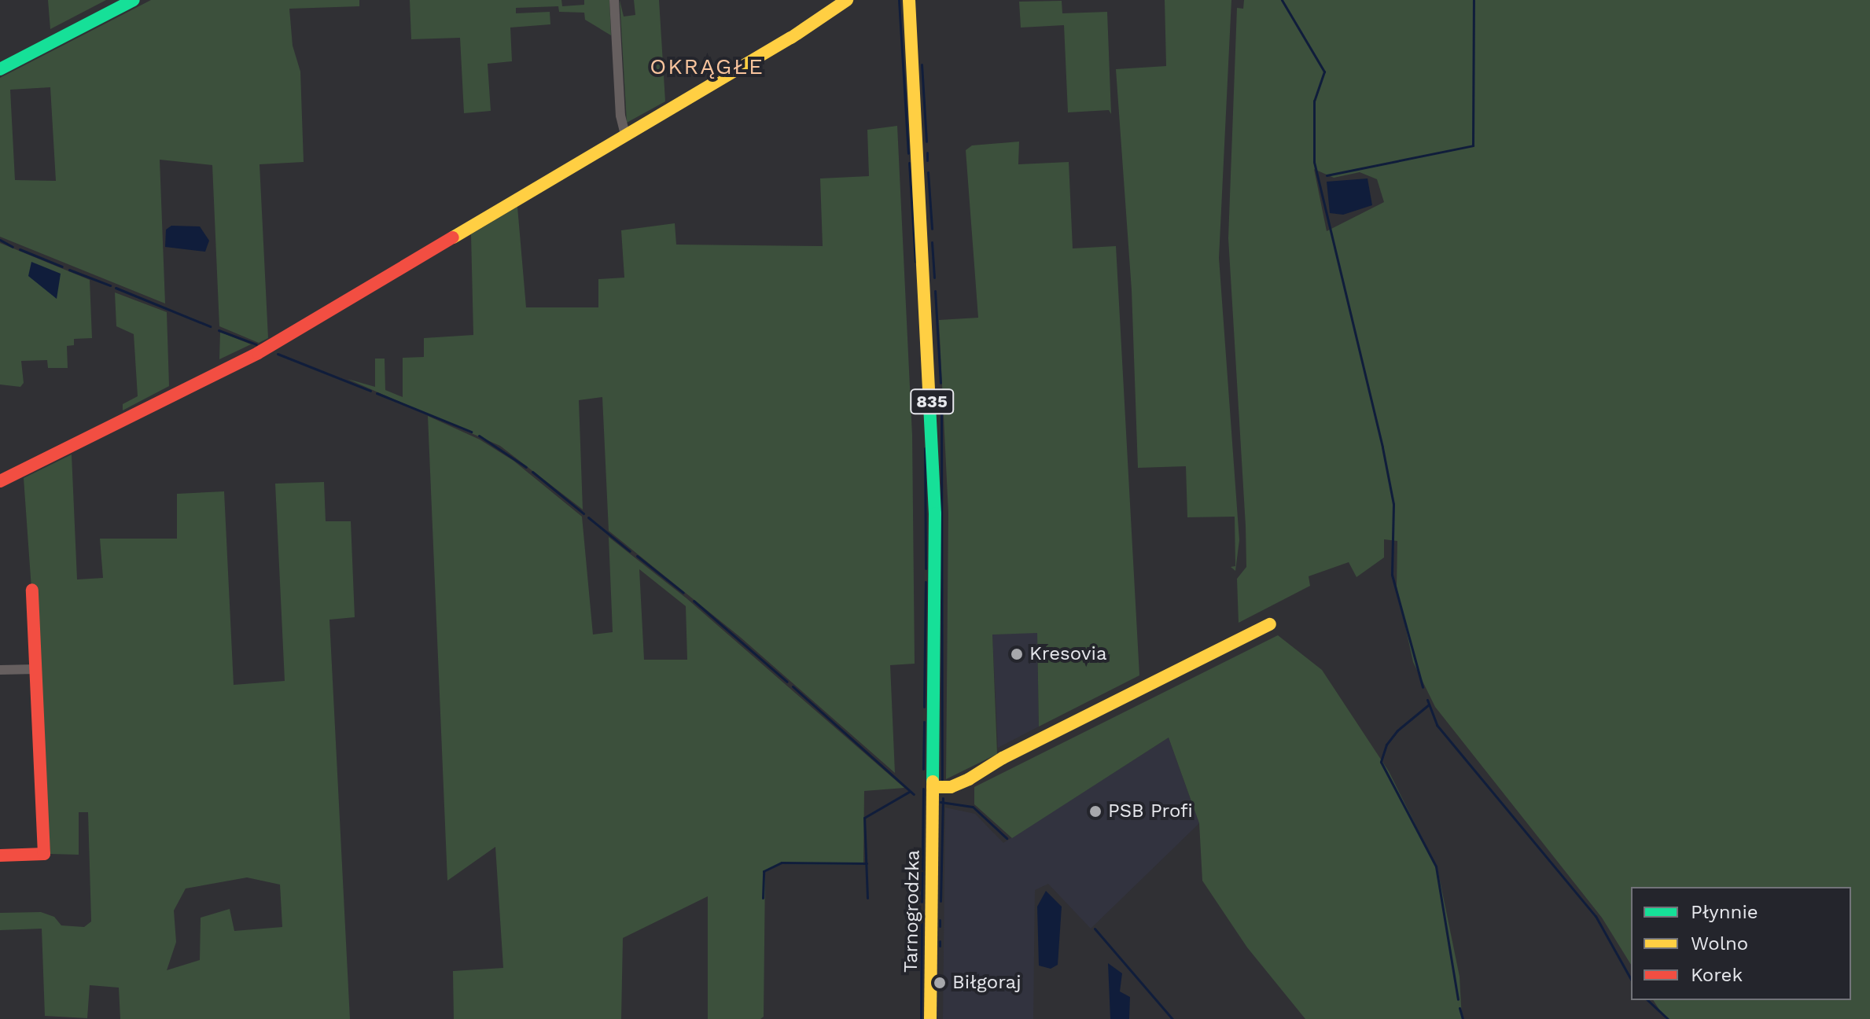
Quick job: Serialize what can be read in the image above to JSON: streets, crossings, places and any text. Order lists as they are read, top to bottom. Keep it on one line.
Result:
{"streets":{"street":["835","Tarnogrodzka"]},"crossings":[["835","Tarnogrodzka"]],"districts":["OKRĄGŁE"],"places":["Kresovia","PSB Profi","Biłgoraj"],"legend":["Płynnie","Wolno","Korek"]}
